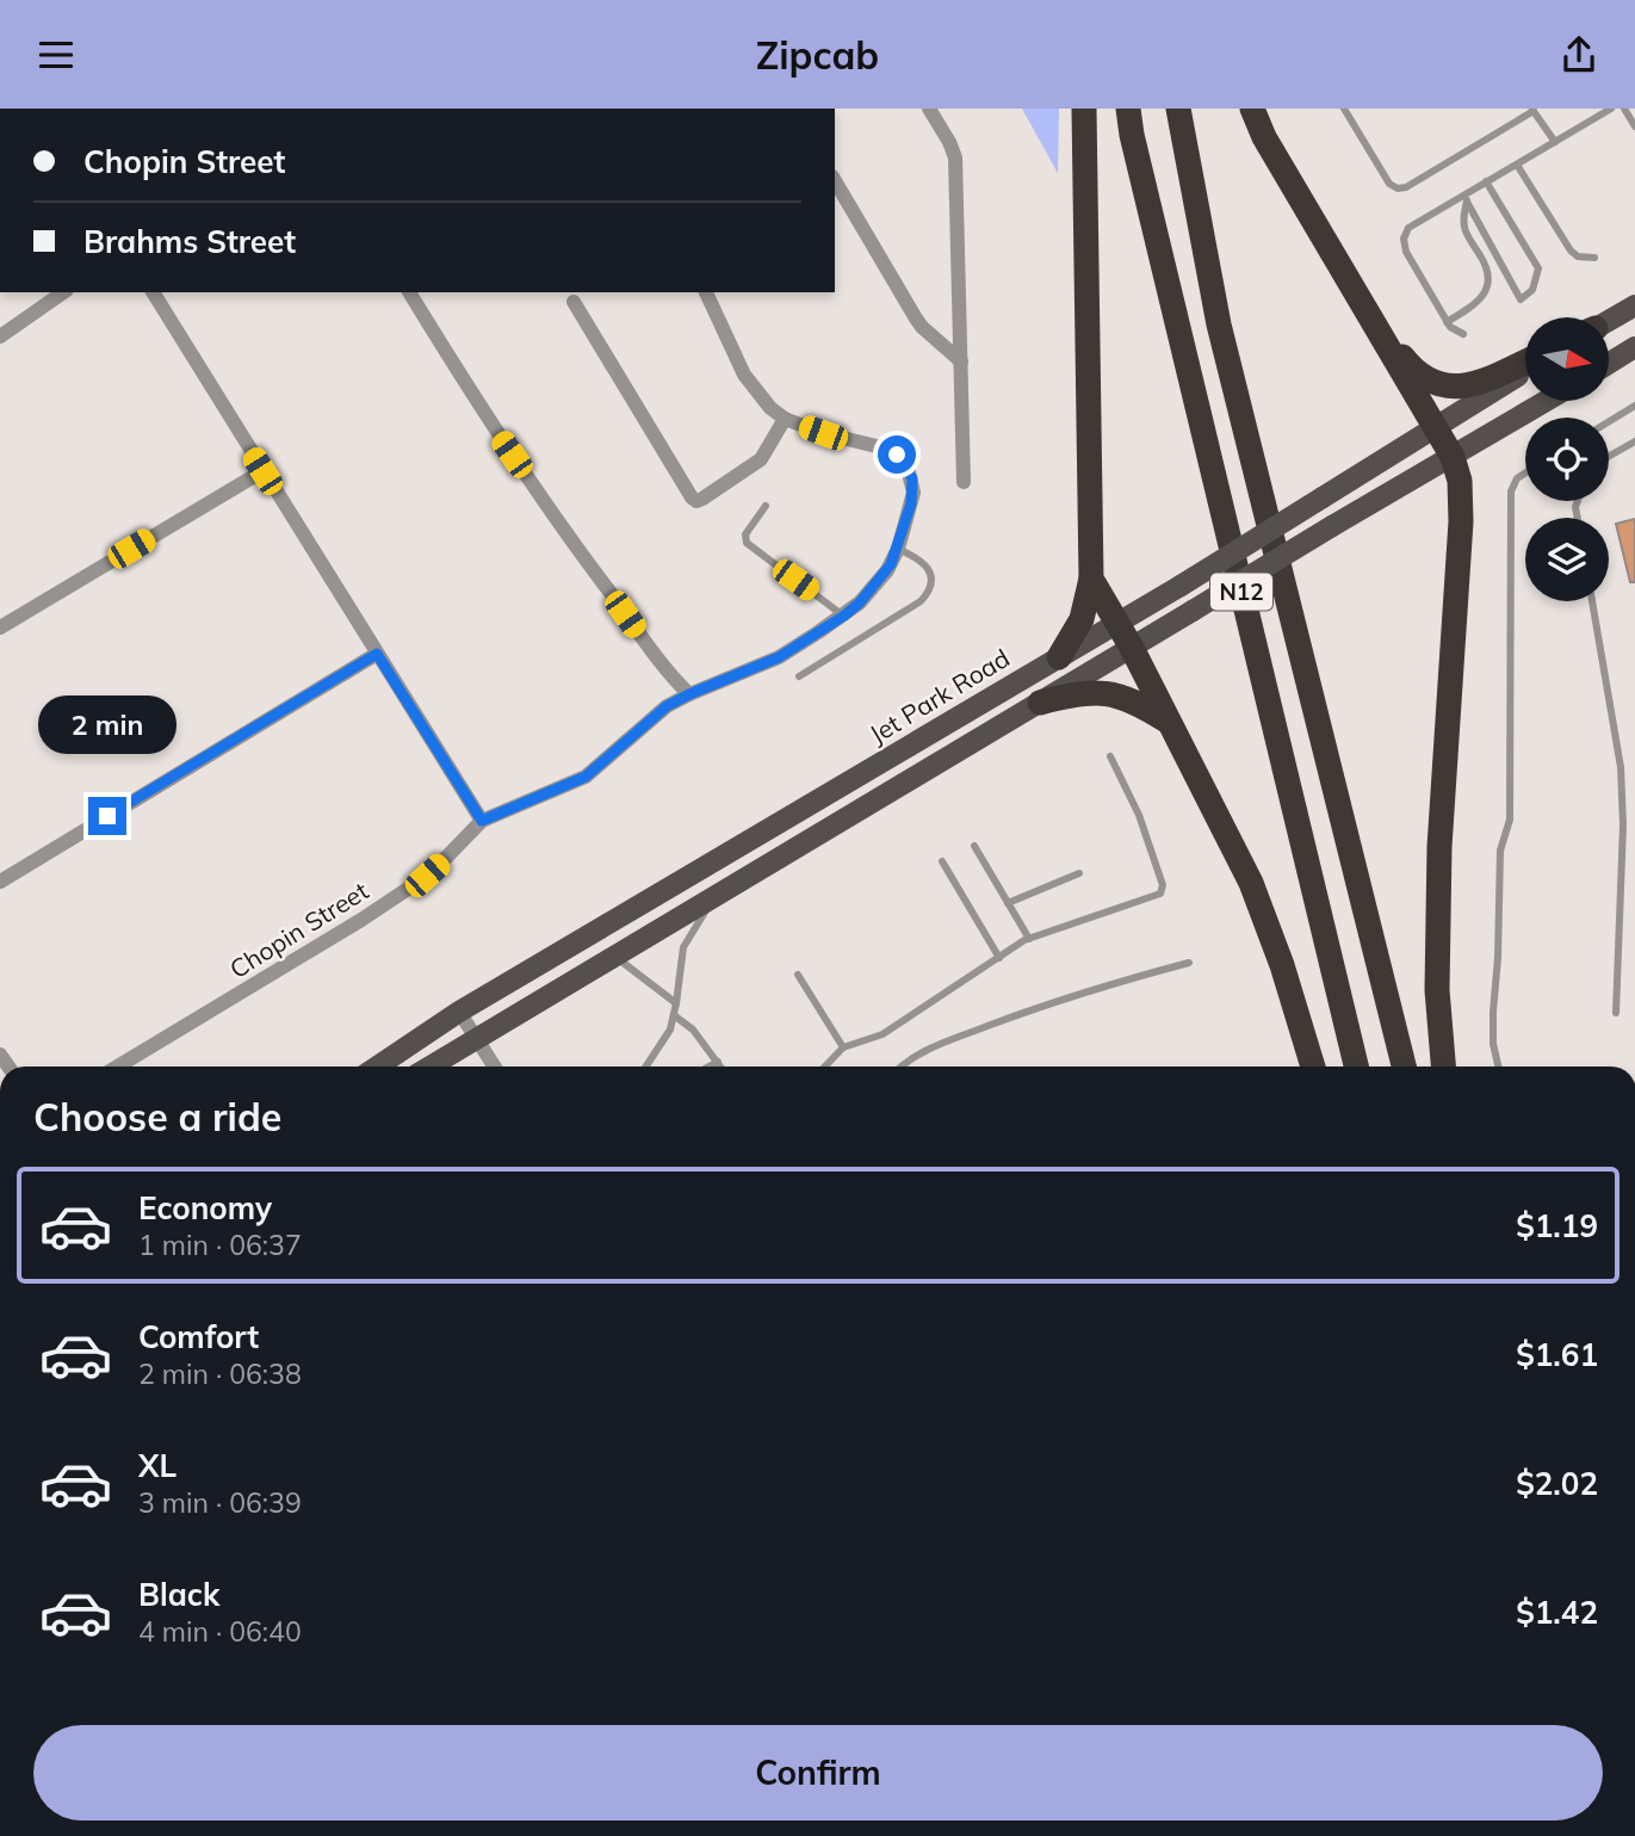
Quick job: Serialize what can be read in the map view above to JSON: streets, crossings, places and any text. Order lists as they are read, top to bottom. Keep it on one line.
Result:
{"streets":{"highway":["N12"],"main road":["Jet Park Road"],"street":["Chopin Street"]},"north":"right","page":{"header":"Zipcab","banner":["Chopin Street","Brahms Street"],"bubble":"2 min","heading":"Choose a ride","list":[{"name":"Economy","note":"1 min · 06:37","value":"$1.19"},{"name":"Comfort","note":"2 min · 06:38","value":"$1.61"},{"name":"XL","note":"3 min · 06:39","value":"$2.02"},{"name":"Black","note":"4 min · 06:40","value":"$1.42"}],"buttons":"Confirm"}}
